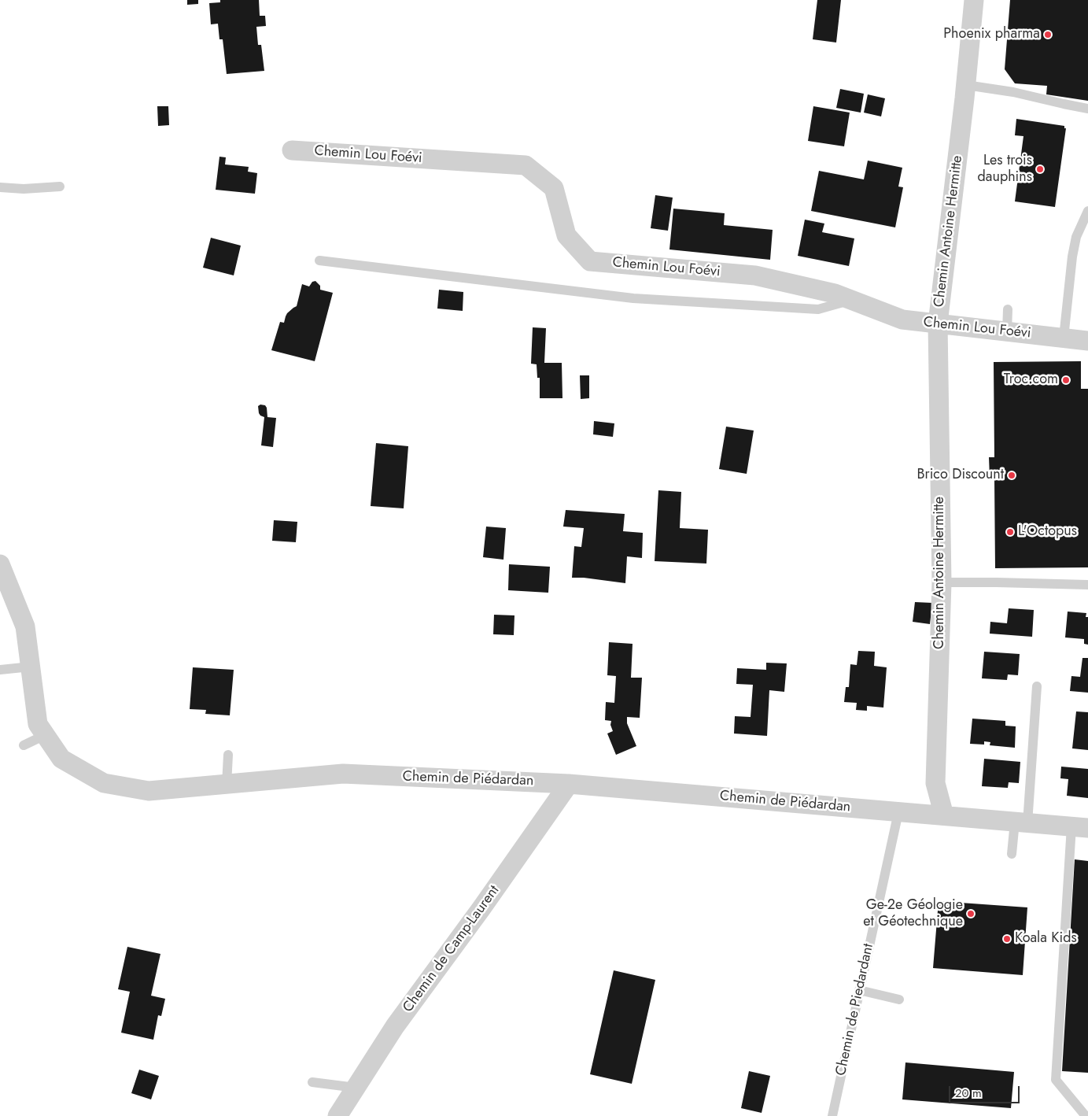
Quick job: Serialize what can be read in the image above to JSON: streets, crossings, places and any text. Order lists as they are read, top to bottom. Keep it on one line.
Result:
{"streets":{"street":["Chemin Lou Foévi","Chemin Antoine Hermitte","Chemin de Piédardan","Chemin de Camp-Laurent"],"lane":["Chemin de Piedardant"]},"crossings":[["Chemin Lou Foévi","Chemin Antoine Hermitte"],["Chemin Antoine Hermitte","Chemin de Piédardan"],["Chemin de Piédardan","Chemin de Camp-Laurent"],["Chemin de Piédardan","Chemin de Piedardant"]],"places":["Phoenix pharma","Les trois dauphins","Troc.com","Brico Discount","L'Octopus","Ge-2e Géologie et Géotechnique","Koala Kids"],"scale_bar":"20 m"}
